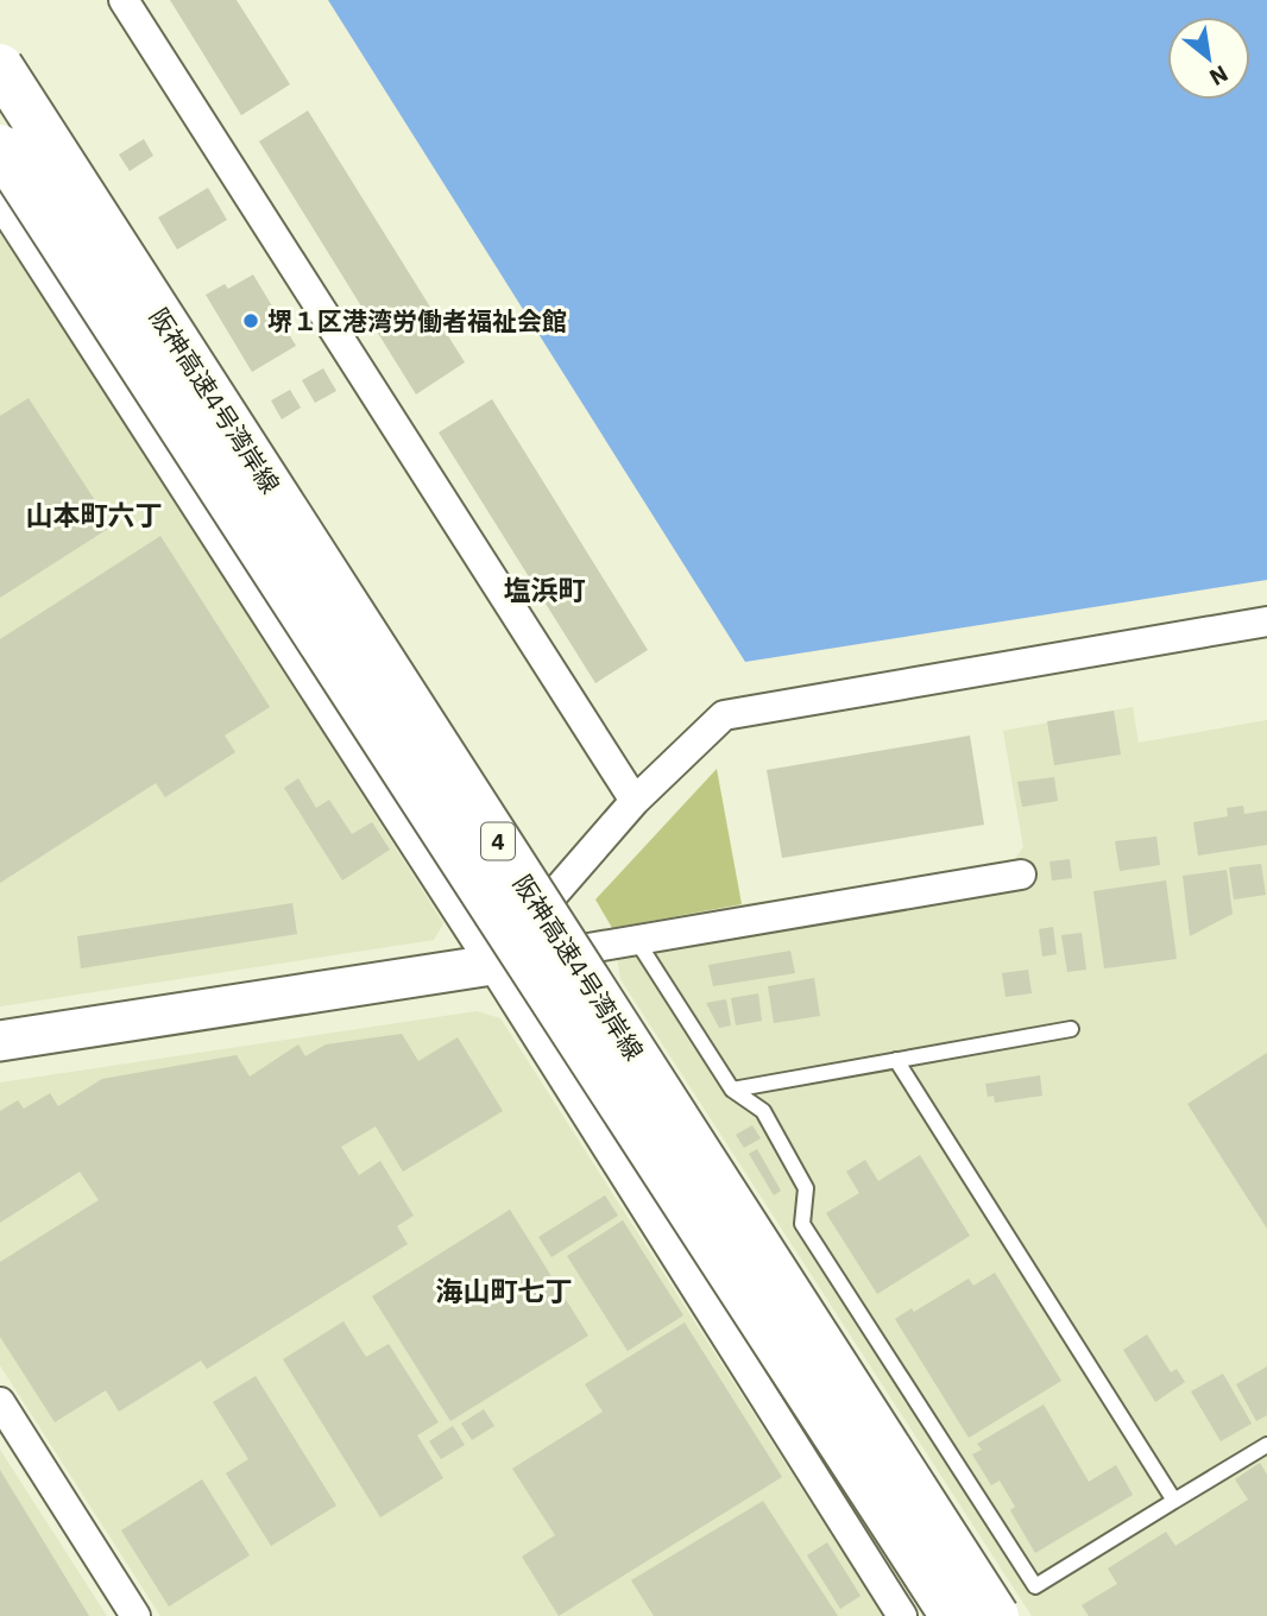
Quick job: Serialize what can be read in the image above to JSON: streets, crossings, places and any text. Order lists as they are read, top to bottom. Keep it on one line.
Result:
{"streets":{"highway":["阪神高速4号湾岸線","4"]},"districts":["山本町六丁","塩浜町","海山町七丁"],"places":["堺１区港湾労働者福祉会館"],"north":"bottom right"}
